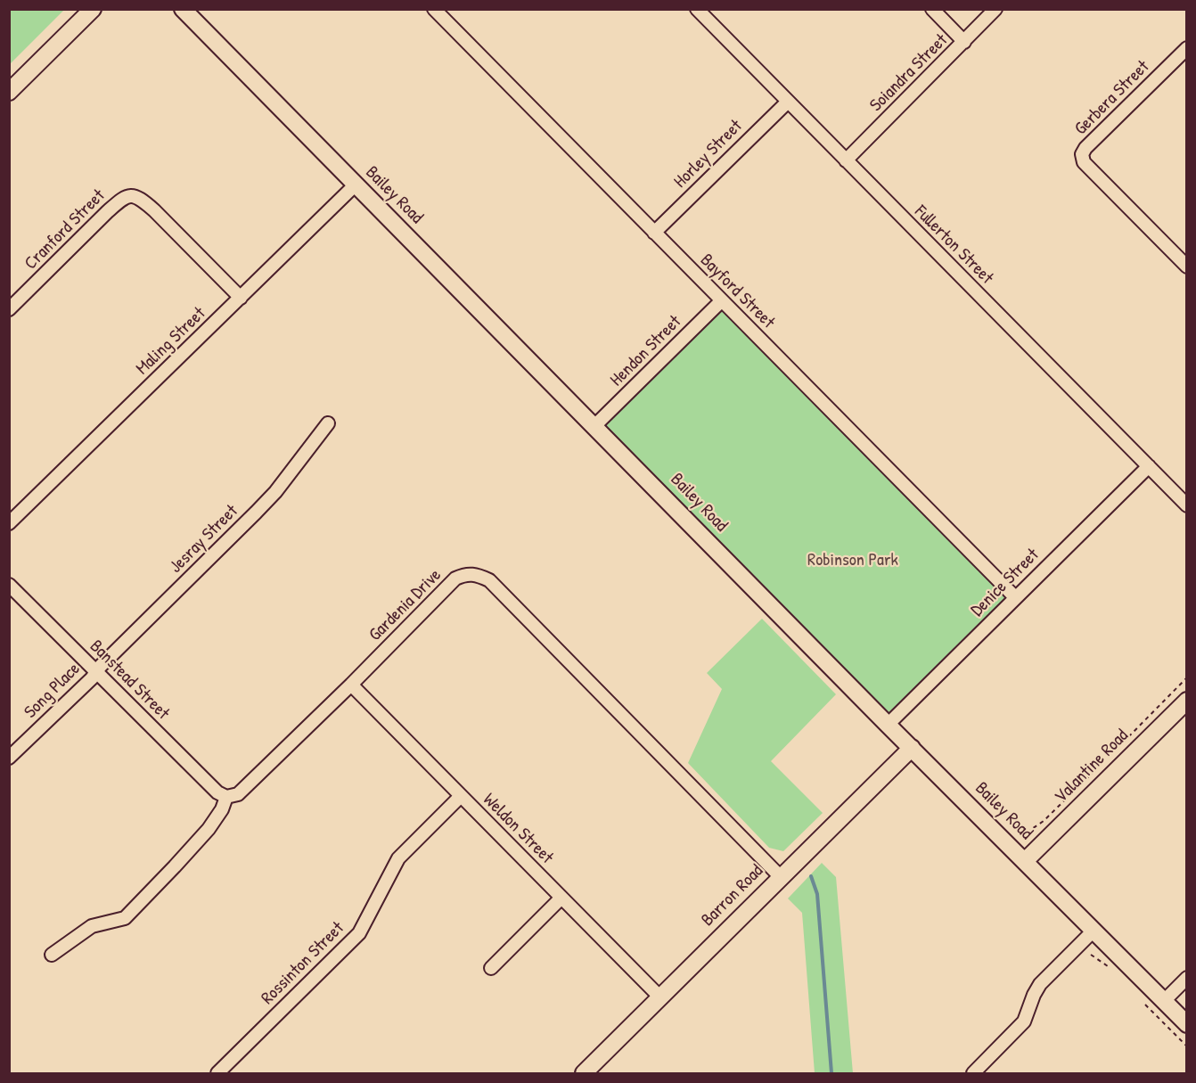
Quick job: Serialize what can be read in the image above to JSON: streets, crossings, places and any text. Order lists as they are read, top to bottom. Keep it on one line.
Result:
{"streets":{"street":["Soiandra Street","Gerbera Street","Horley Street","Bailey Road","Cranford Street","Fullerton Street","Bayford Street","Maling Street","Hendon Street","Jesray Street","Denice Street","Gardenia Drive","Banstead Street","Song Place","Valantine Road","Weldon Street","Barron Road","Rossinton Street"]},"crossings":[["Soiandra Street","Fullerton Street"],["Horley Street","Fullerton Street"],["Horley Street","Bayford Street"],["Bailey Road","Maling Street"],["Bailey Road","Hendon Street"],["Bailey Road","Denice Street"],["Bailey Road","Valantine Road"],["Bailey Road","Barron Road"],["Cranford Street","Maling Street"],["Fullerton Street","Denice Street"],["Bayford Street","Hendon Street"],["Bayford Street","Denice Street"],["Jesray Street","Banstead Street"],["Jesray Street","Song Place"],["Gardenia Drive","Banstead Street"],["Gardenia Drive","Weldon Street"],["Gardenia Drive","Barron Road"],["Banstead Street","Song Place"],["Weldon Street","Barron Road"],["Weldon Street","Rossinton Street"]],"parks":["Robinson Park"]}
